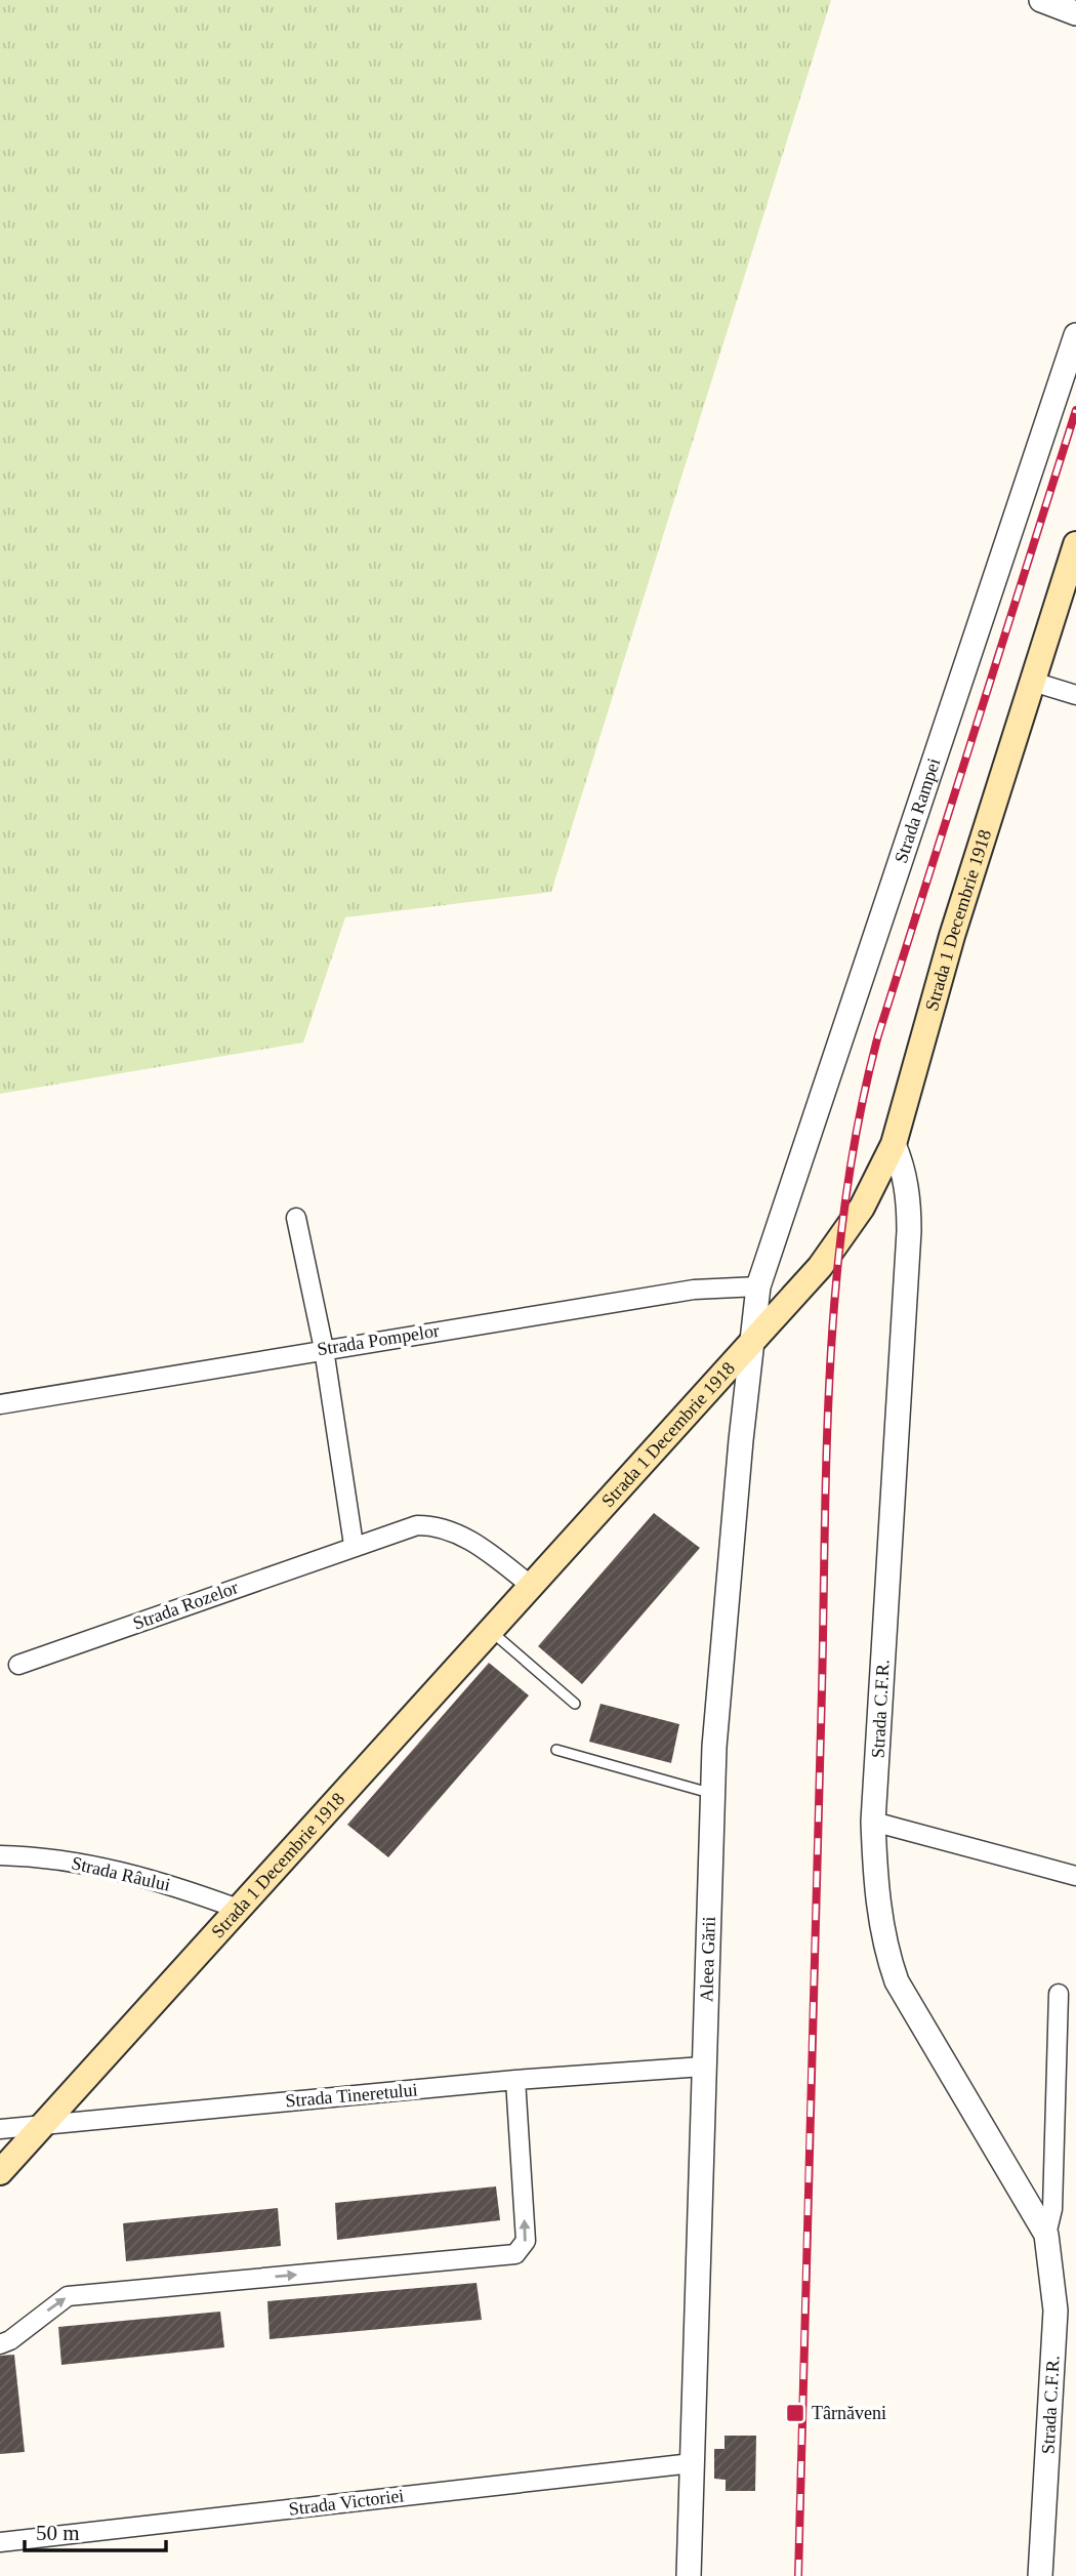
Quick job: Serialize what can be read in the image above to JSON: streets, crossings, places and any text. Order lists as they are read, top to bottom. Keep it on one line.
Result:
{"streets":{"main road":["Strada 1 Decembrie 1918"],"street":["Strada Rampei","Strada Pompelor","Strada Rozelor","Strada C.F.R.","Strada Râului","Aleea Gării","Strada Tineretului","Strada Victoriei"]},"crossings":[["Strada Rampei","Strada 1 Decembrie 1918"],["Strada Rampei","Strada Pompelor"],["Strada Rampei","Aleea Gării"],["Strada 1 Decembrie 1918","Strada Rozelor"],["Strada 1 Decembrie 1918","Strada C.F.R."],["Strada 1 Decembrie 1918","Strada Râului"],["Strada 1 Decembrie 1918","Aleea Gării"],["Strada 1 Decembrie 1918","Strada Tineretului"],["Aleea Gării","Strada Tineretului"],["Aleea Gării","Strada Victoriei"]],"places":{"transit":["Târnăveni"]},"scale_bar":"50 m"}
